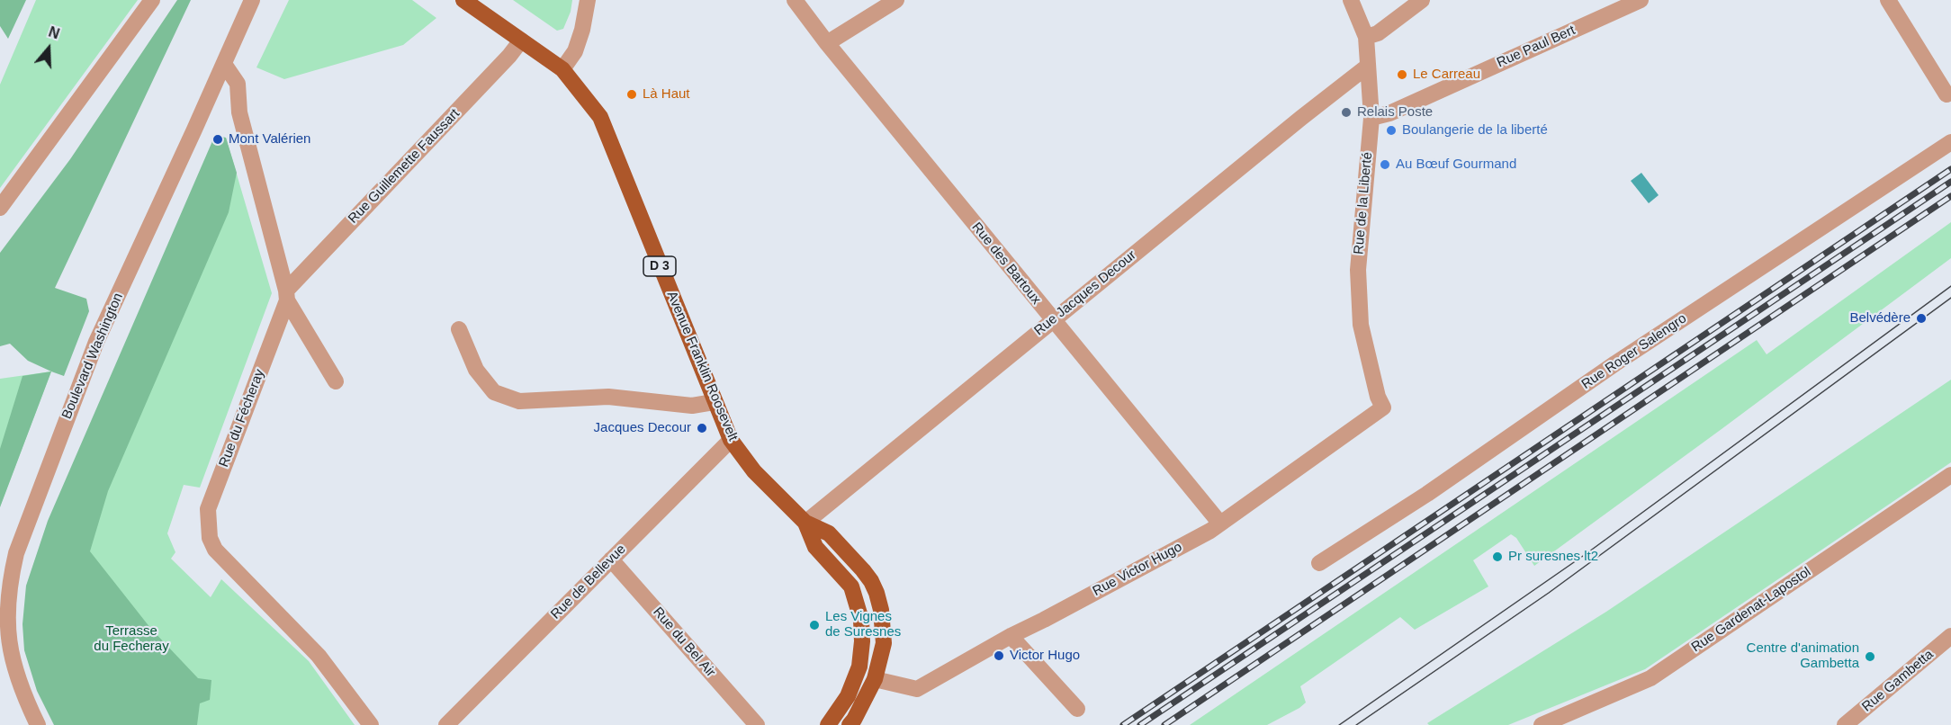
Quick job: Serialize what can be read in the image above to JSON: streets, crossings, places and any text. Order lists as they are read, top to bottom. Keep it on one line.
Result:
{"streets":{"main road":["D 3","Avenue Franklin Roosevelt"],"street":["Rue Paul Bert","Rue Guillemette Faussart","Rue de la Liberté","Rue des Bartoux","Rue Jacques Decour","Rue Roger Salengro","Boulevard Washington","Rue du Fécheray","Rue Victor Hugo","Rue de Bellevue","Rue Gardenat-Lapostol","Rue du Bel Air","Rue Gambetta"]},"crossings":[["Rue Paul Bert","Rue de la Liberté"],["Rue Guillemette Faussart","Avenue Franklin Roosevelt"],["Rue Guillemette Faussart","Rue du Fécheray"],["Rue de la Liberté","Rue Jacques Decour"],["Rue de la Liberté","Rue Victor Hugo"],["Rue des Bartoux","Rue Jacques Decour"],["Rue des Bartoux","Rue Victor Hugo"],["Rue Jacques Decour","Avenue Franklin Roosevelt"],["Avenue Franklin Roosevelt","Rue Victor Hugo"],["Avenue Franklin Roosevelt","Rue de Bellevue"],["Rue de Bellevue","Rue du Bel Air"]],"parks":["Terrasse du Fecheray"],"places":["Le Carreau","Là Haut","Relais Poste","Boulangerie de la liberté","Mont Valérien","Au Bœuf Gourmand","Belvédère","Jacques Decour","Pr suresnes lt2","Les Vignes de Suresnes","Victor Hugo","Centre d'animation Gambetta"],"north":"top"}
